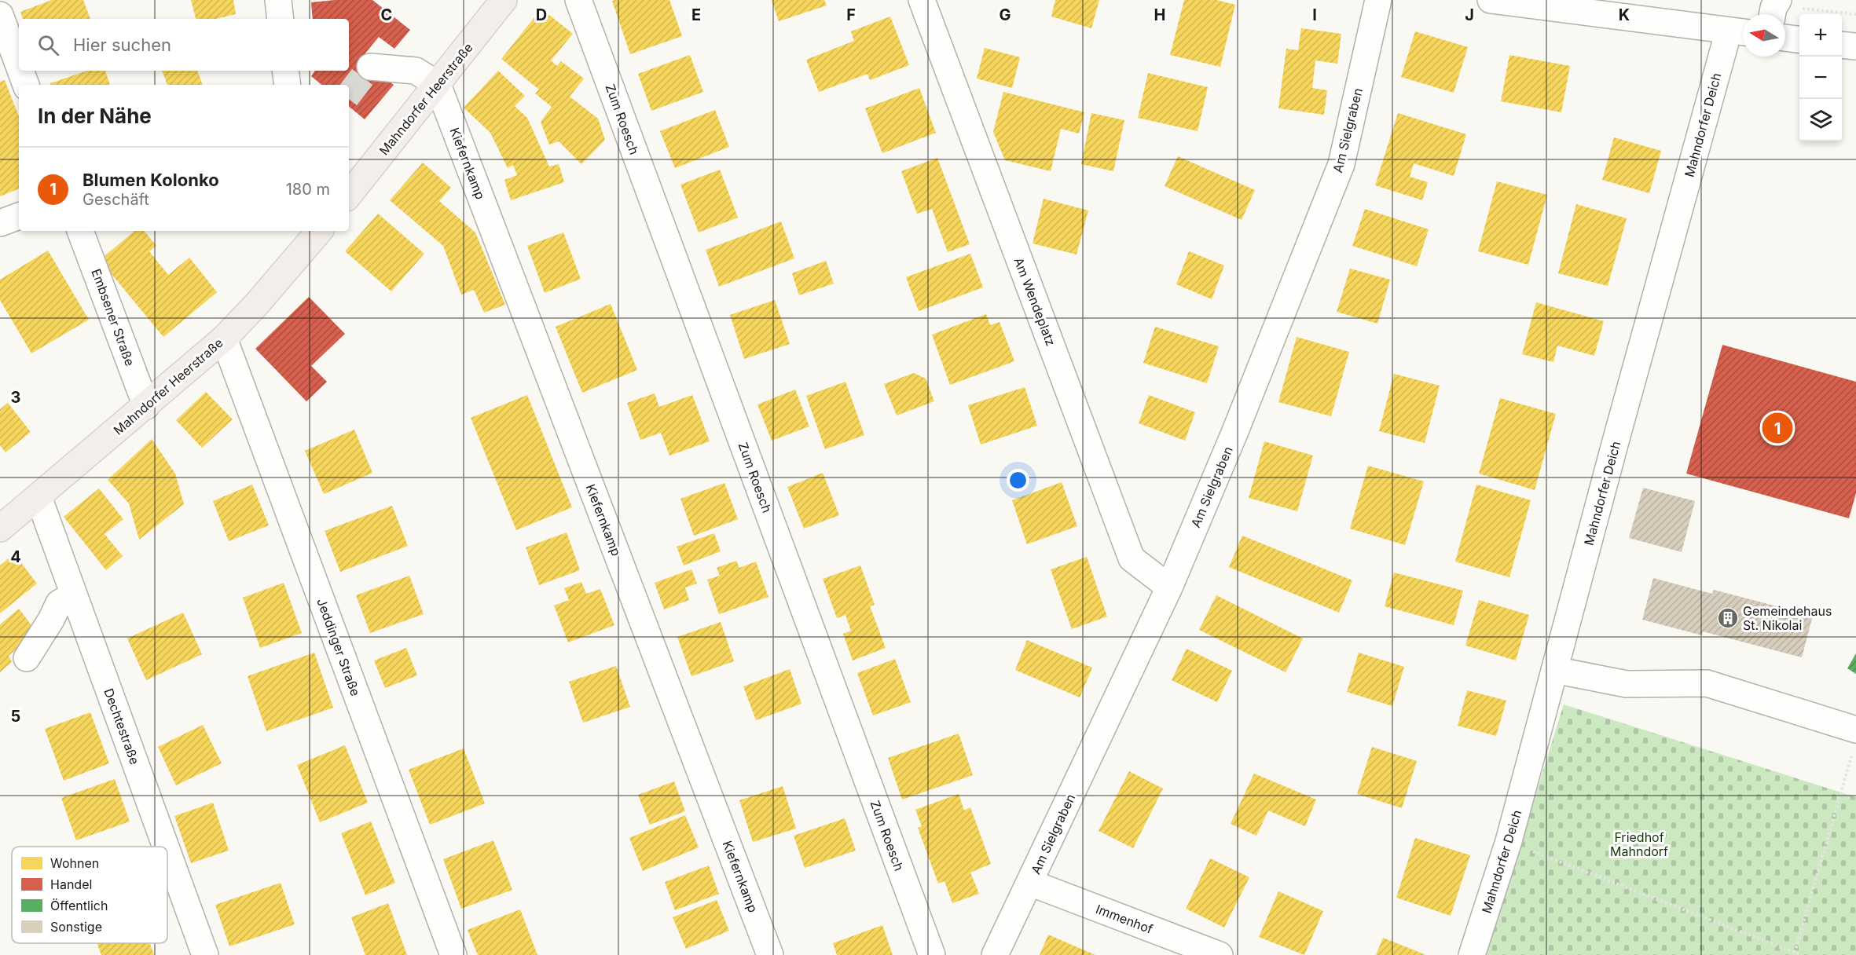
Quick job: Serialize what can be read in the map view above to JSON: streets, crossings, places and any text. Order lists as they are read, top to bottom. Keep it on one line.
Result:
{"streets":{"main road":["Mahndorfer Heerstraße"],"street":["Zum Roesch","Mahndorfer Deich","Am Sielgraben","Kiefernkamp","Am Wendeplatz","Embsener Straße","Jeddinger Straße","Dechtestraße","Immenhof"]},"crossings":[["Mahndorfer Heerstraße","Kiefernkamp"],["Mahndorfer Heerstraße","Embsener Straße"],["Mahndorfer Heerstraße","Jeddinger Straße"],["Mahndorfer Heerstraße","Dechtestraße"],["Am Sielgraben","Am Wendeplatz"],["Am Sielgraben","Immenhof"]],"parks":["Friedhof Mahndorf"],"places":{"building":["Gemeindehaus St. Nikolai"]},"legend":["Wohnen","Handel","Öffentlich","Sonstige"],"north":"left","page":{"map_buttons":["+","−"],"search":"Hier suchen","heading":"In der Nähe","list":[{"mark":"1","name":"Blumen Kolonko","note":"Geschäft","value":"180 m"}],"pins":"1"},"grid":{"columns":["C","D","E","F","G","H","I","J","K"],"rows":["3","4","5"]}}
